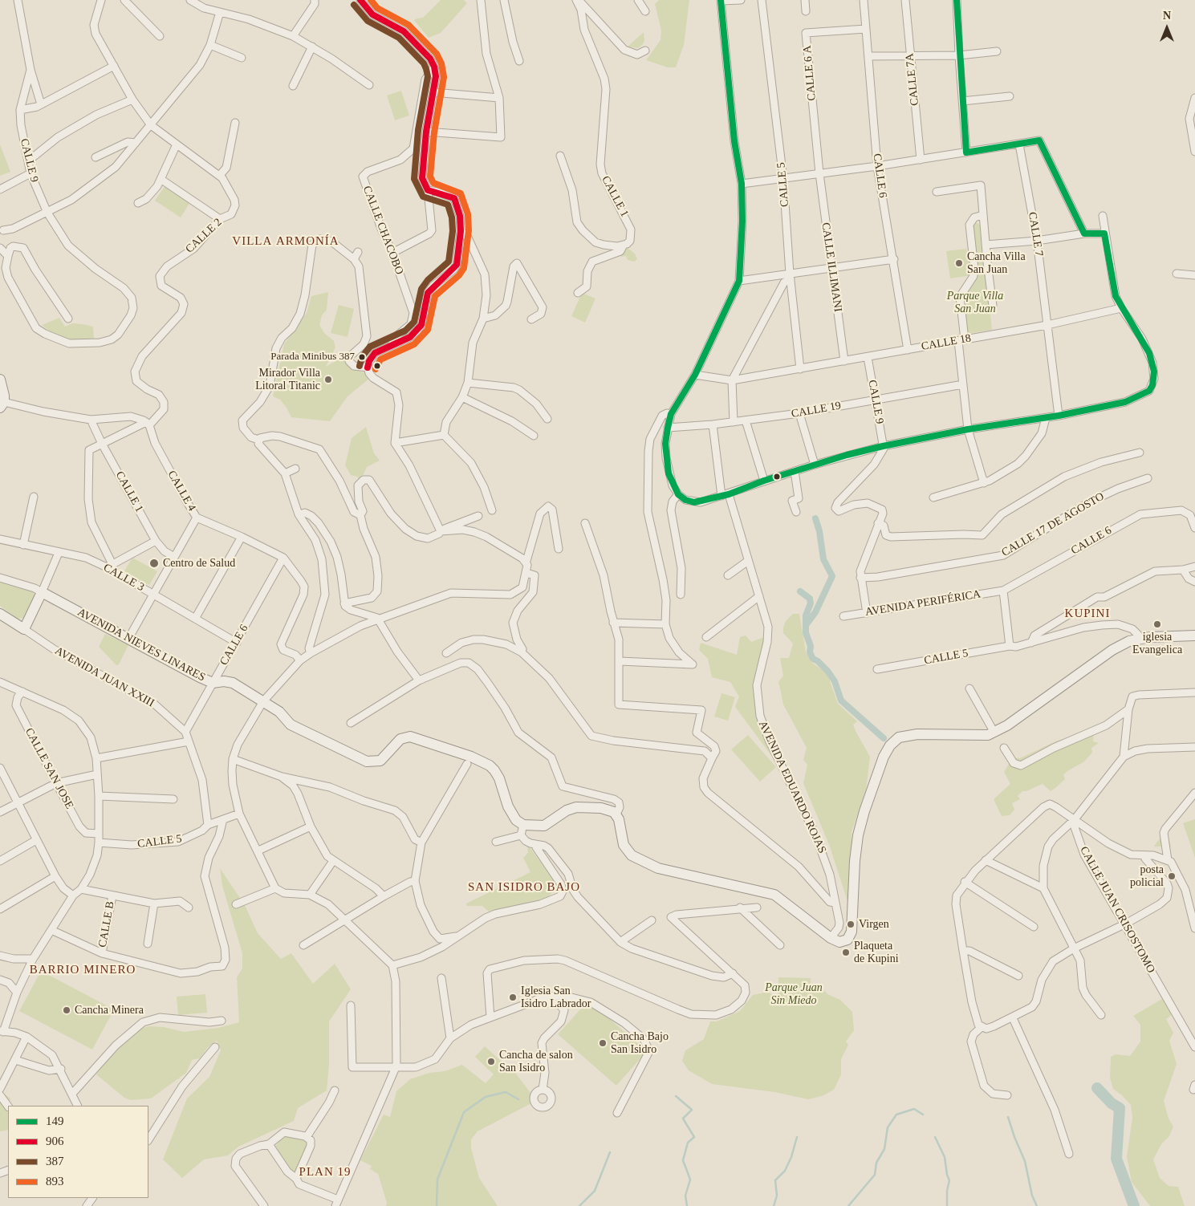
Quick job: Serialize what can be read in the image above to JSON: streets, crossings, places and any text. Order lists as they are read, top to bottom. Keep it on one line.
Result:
{"streets":{"main road":["AVENIDA NIEVES LINARES","AVENIDA JUAN XXIII"],"street":["CALLE 6 A","CALLE 7A","CALLE 9","CALLE 6","CALLE 5","CALLE 1","CALLE CHACOBO","CALLE 7","CALLE 2","CALLE ILLIMANI","CALLE 18","CALLE 19","CALLE 4","CALLE 17 DE AGOSTO","CALLE 3","AVENIDA PERIFÉRICA","CALLE SAN JOSE","AVENIDA EDUARDO ROJAS","CALLE JUAN CRISOSTOMO","CALLE B"]},"crossings":[["CALLE 6 A","CALLE 6"],["CALLE 6 A","CALLE ILLIMANI"],["CALLE 9","CALLE 18"],["CALLE 9","CALLE 19"],["CALLE 6","CALLE 18"],["CALLE 6","CALLE 3"],["CALLE 6","AVENIDA PERIFÉRICA"],["CALLE 6","AVENIDA NIEVES LINARES"],["CALLE 6","AVENIDA JUAN XXIII"],["CALLE 5","CALLE 18"],["CALLE 5","AVENIDA JUAN XXIII"],["CALLE 1","CALLE 2"],["CALLE 1","CALLE 4"],["CALLE 7","CALLE 18"],["CALLE 2","CALLE 4"],["CALLE 2","CALLE 3"],["CALLE ILLIMANI","CALLE 18"],["CALLE 19","AVENIDA EDUARDO ROJAS"],["CALLE 4","CALLE 3"],["CALLE 4","AVENIDA NIEVES LINARES"]],"districts":["VILLA ARMONÍA","KUPINI","SAN ISIDRO BAJO","BARRIO MINERO","PLAN 19"],"parks":["Parque Villa San Juan","Parque Juan Sin Miedo"],"places":["Cancha Villa San Juan","Parada Minibus 387","Mirador Villa Litoral Titanic","Centro de Salud","iglesia Evangelica","posta policial","Virgen","Plaqueta de Kupini","Iglesia San Isidro Labrador","Cancha Minera","Cancha Bajo San Isidro","Cancha de salon San Isidro"],"lines":["transit line 149","transit line 906","transit line 893","transit line 387"],"legend":["149","906","387","893"],"north":"top"}
